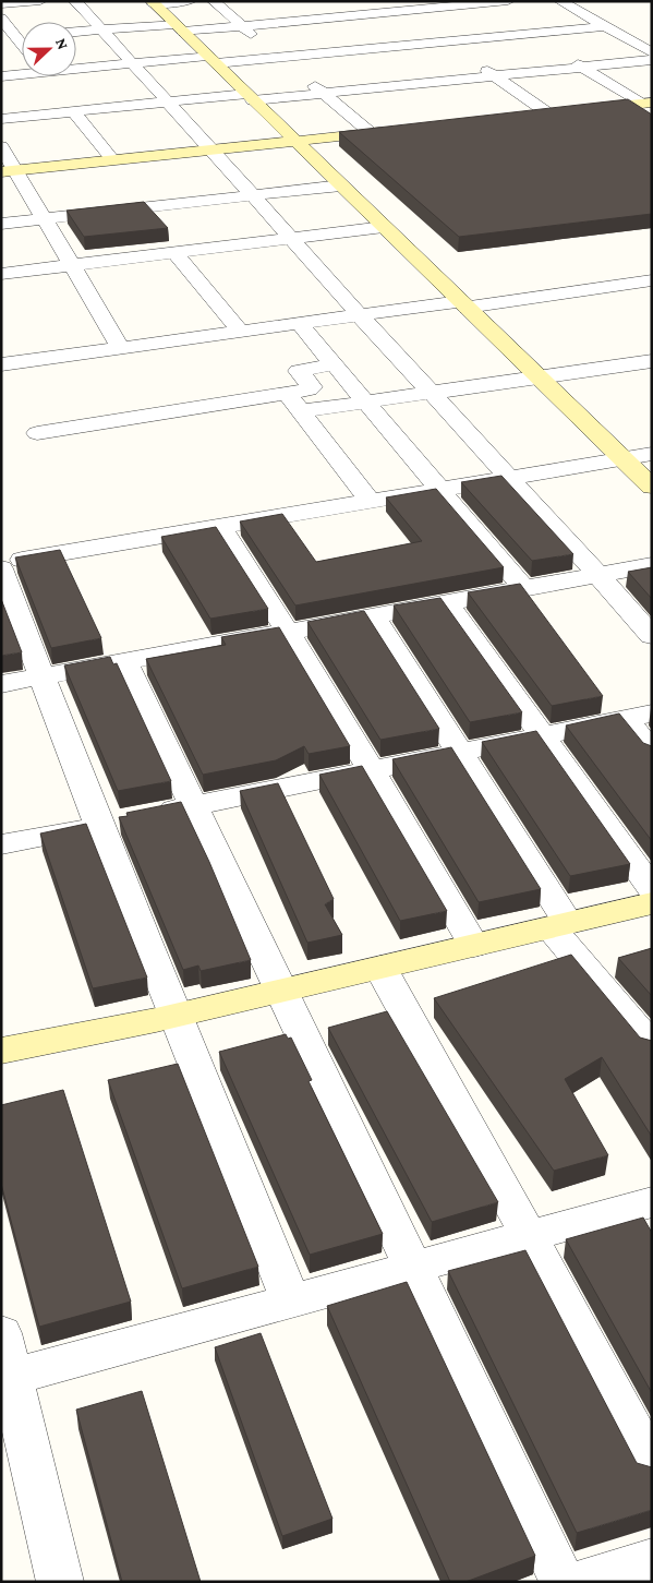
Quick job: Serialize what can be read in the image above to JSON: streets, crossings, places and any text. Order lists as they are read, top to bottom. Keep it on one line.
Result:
{"north":"right"}
